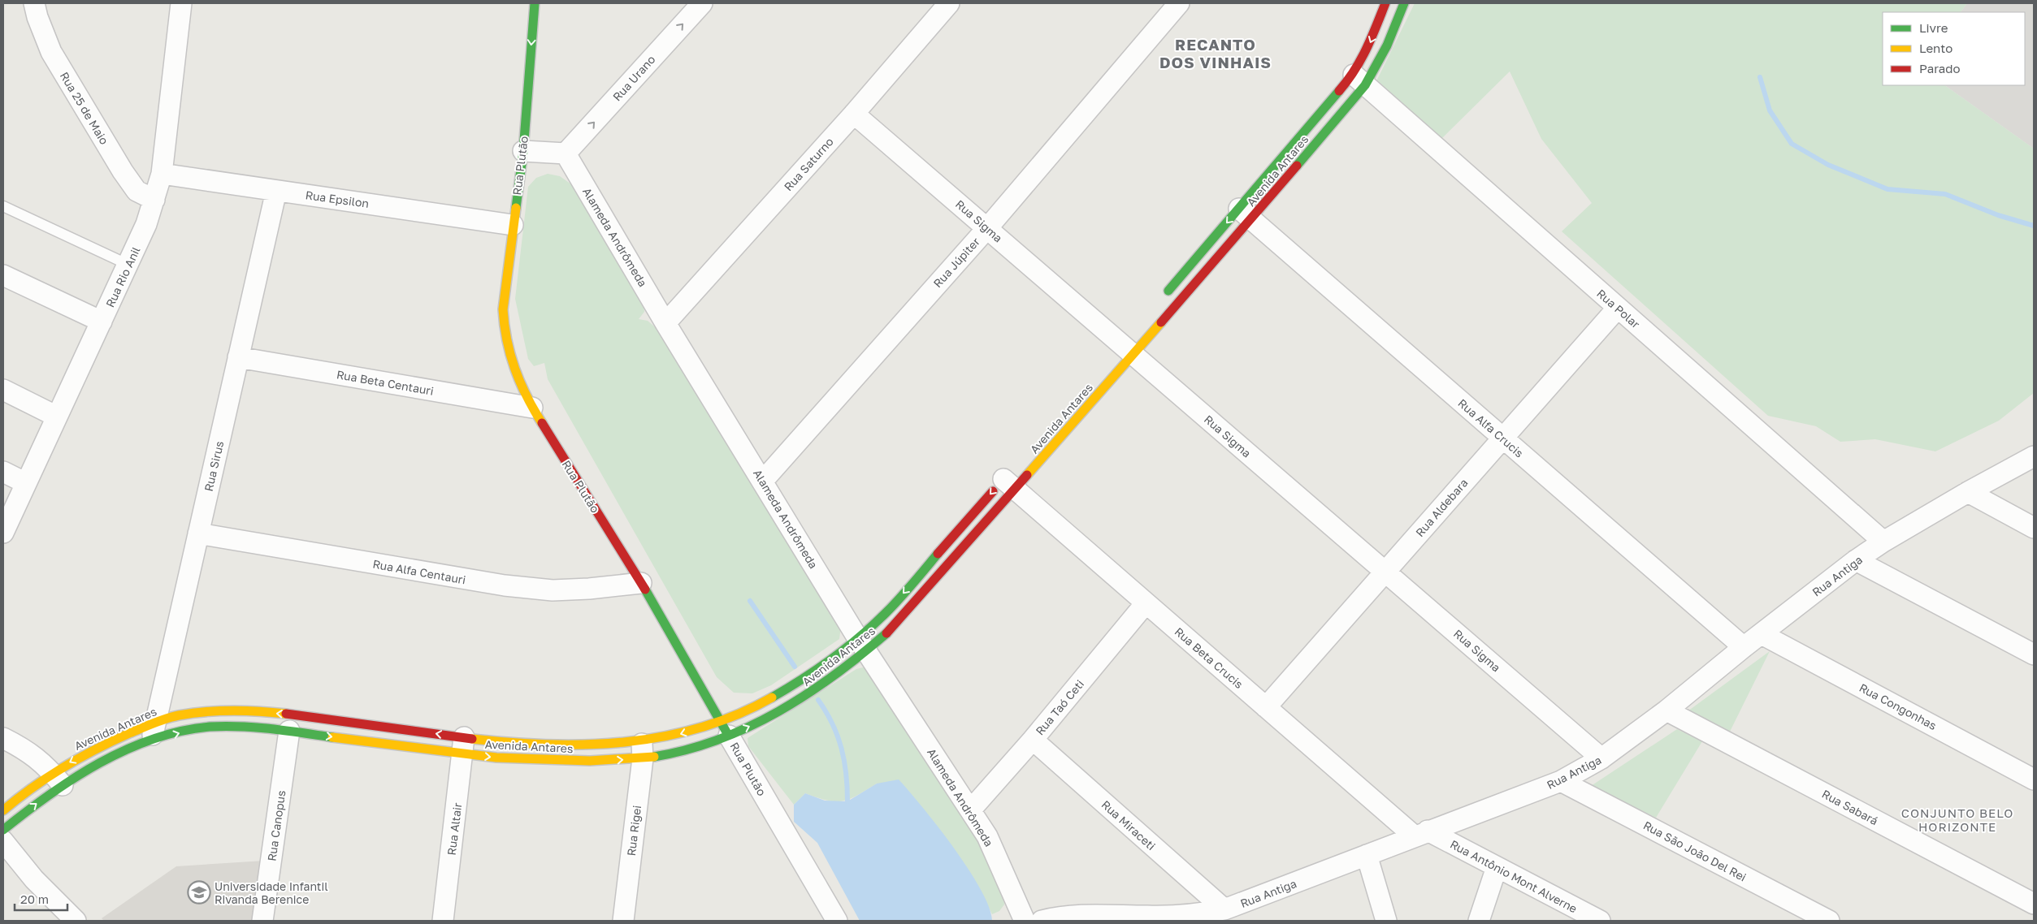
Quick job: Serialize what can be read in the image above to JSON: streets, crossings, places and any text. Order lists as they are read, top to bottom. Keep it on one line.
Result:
{"streets":{"main road":["Rua Plutão","Avenida Antares"],"street":["Rua Urano","Rua 25 de Maio","Rua Saturno","Rua Epsilon","Rua Sigma","Alameda Andrômeda","Rua Júpiter","Rua Rio Anil","Rua Polar","Rua Beta Centauri","Rua Alfa Crucis","Rua Sirus","Rua Aldebara","Rua Alfa Centauri","Rua Antiga","Rua Beta Crucis","Rua Congonhas","Rua Taó Ceti","Rua Sabará","Rua Miraceti","Rua Canopus","Rua Altair","Rua Rigei","Rua São João Del Rei","Rua Antônio Mont Alverne"]},"crossings":[["Rua Urano","Alameda Andrômeda"],["Rua 25 de Maio","Rua Rio Anil"],["Rua Saturno","Rua Sigma"],["Rua Saturno","Alameda Andrômeda"],["Rua Plutão","Avenida Antares"],["Rua Plutão","Rua Epsilon"],["Rua Plutão","Rua Beta Centauri"],["Rua Plutão","Rua Alfa Centauri"],["Avenida Antares","Rua Sigma"],["Avenida Antares","Alameda Andrômeda"],["Avenida Antares","Rua Polar"],["Avenida Antares","Rua Alfa Crucis"],["Avenida Antares","Rua Sirus"],["Avenida Antares","Rua Beta Crucis"],["Avenida Antares","Rua Canopus"],["Avenida Antares","Rua Altair"],["Avenida Antares","Rua Rigei"],["Rua Epsilon","Rua Rio Anil"],["Rua Epsilon","Rua Sirus"],["Rua Sigma","Rua Júpiter"],["Rua Sigma","Rua Aldebara"],["Rua Sigma","Rua Antiga"],["Alameda Andrômeda","Rua Júpiter"],["Alameda Andrômeda","Rua Taó Ceti"],["Rua Polar","Rua Aldebara"],["Rua Polar","Rua Antiga"],["Rua Beta Centauri","Rua Sirus"],["Rua Alfa Crucis","Rua Aldebara"],["Rua Alfa Crucis","Rua Antiga"],["Rua Sirus","Rua Alfa Centauri"],["Rua Aldebara","Rua Beta Crucis"],["Rua Antiga","Rua Beta Crucis"],["Rua Antiga","Rua Congonhas"],["Rua Antiga","Rua Sabará"],["Rua Antiga","Rua Miraceti"],["Rua Antiga","Rua São João Del Rei"],["Rua Antiga","Rua Antônio Mont Alverne"],["Rua Beta Crucis","Rua Taó Ceti"],["Rua Beta Crucis","Rua Antônio Mont Alverne"],["Rua Taó Ceti","Rua Miraceti"]],"one_way":["Rua Urano"],"districts":["RECANTO DOS VINHAIS","CONJUNTO BELO HORIZONTE"],"places":{"school or university":["Universidade Infantil Rivanda Berenice"]},"legend":["Livre","Lento","Parado"],"scale_bar":"20 m"}
